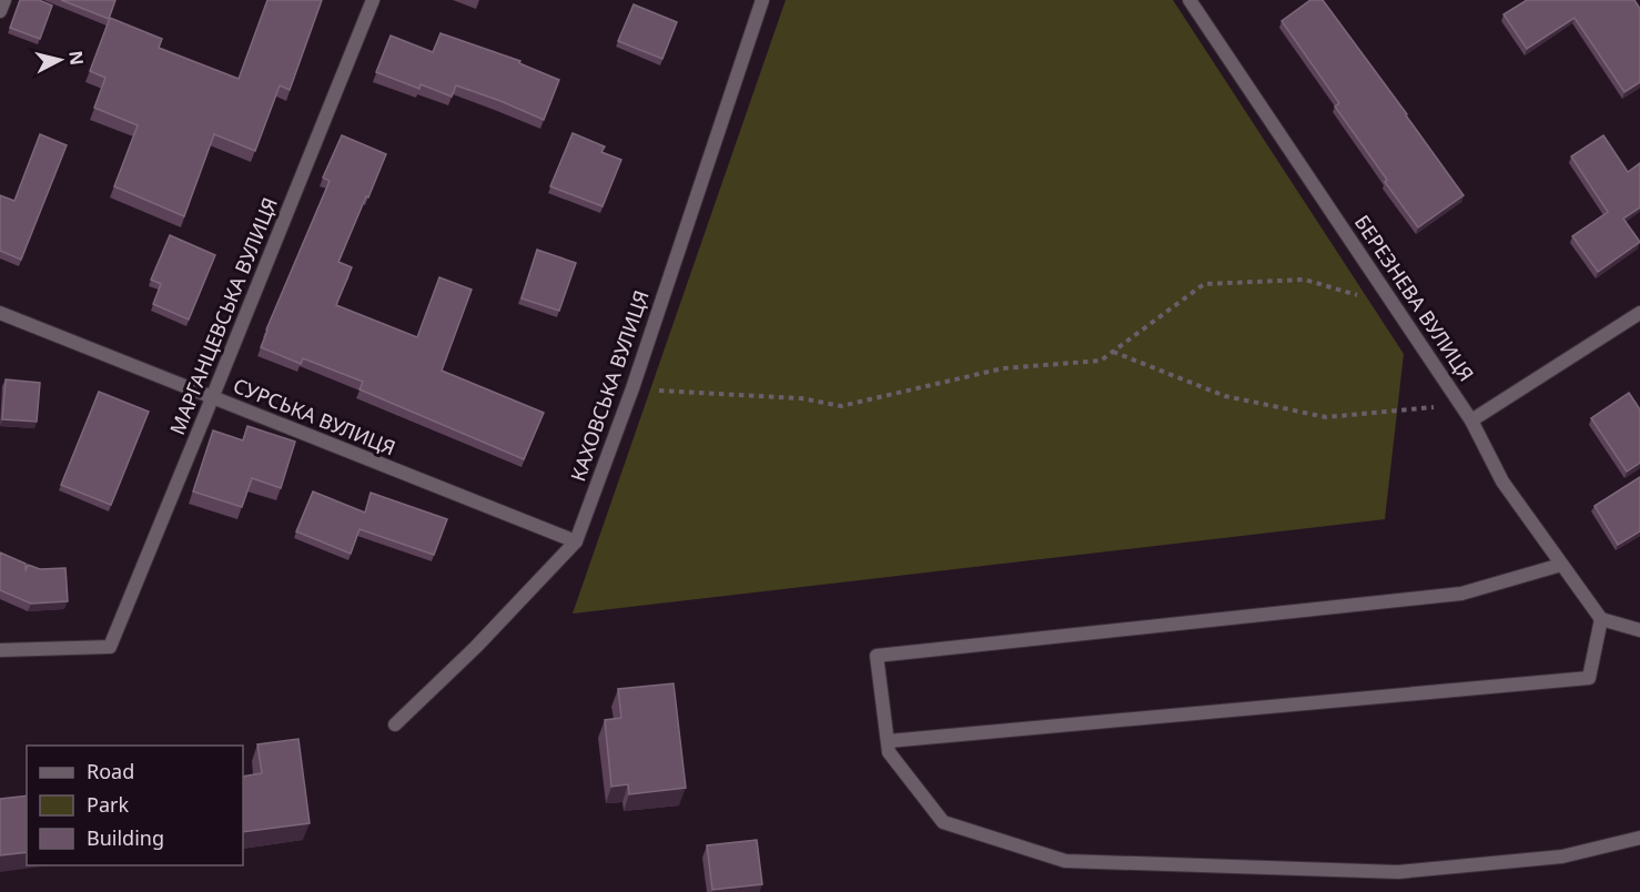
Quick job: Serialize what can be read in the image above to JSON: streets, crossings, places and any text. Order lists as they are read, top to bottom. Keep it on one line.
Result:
{"streets":{"street":["БЕРЕЗНЕВА ВУЛИЦЯ","МАРГАНЦЕВСЬКА ВУЛИЦЯ","КАХОВСЬКА ВУЛИЦЯ","СУРСЬКА ВУЛИЦЯ"]},"crossings":[["МАРГАНЦЕВСЬКА ВУЛИЦЯ","СУРСЬКА ВУЛИЦЯ"],["КАХОВСЬКА ВУЛИЦЯ","СУРСЬКА ВУЛИЦЯ"]],"legend":["Road","Park","Building"],"north":"right"}
